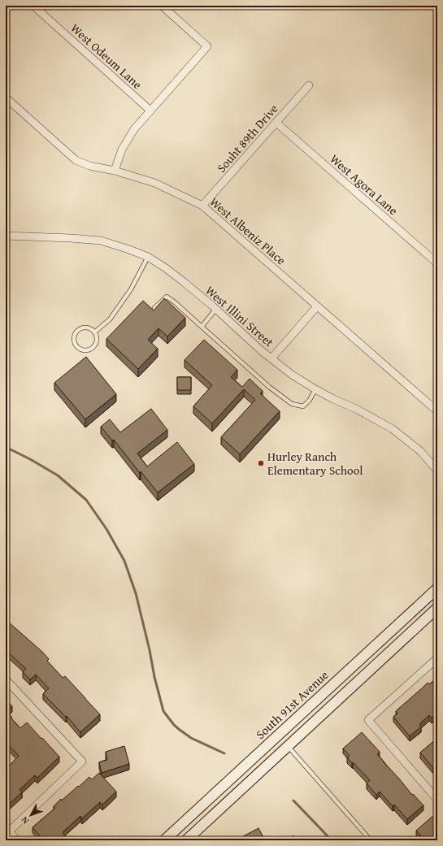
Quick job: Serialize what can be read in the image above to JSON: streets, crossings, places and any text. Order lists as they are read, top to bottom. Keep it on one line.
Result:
{"streets":{"main road":["South 91st Avenue"],"street":["West Odeum Lane","Souht 89th Drive","West Agora Lane","West Albeniz Place","West Illini Street"]},"crossings":[["Souht 89th Drive","West Agora Lane"],["Souht 89th Drive","West Albeniz Place"]],"places":["Hurley Ranch Elementary School"],"north":"bottom left"}
